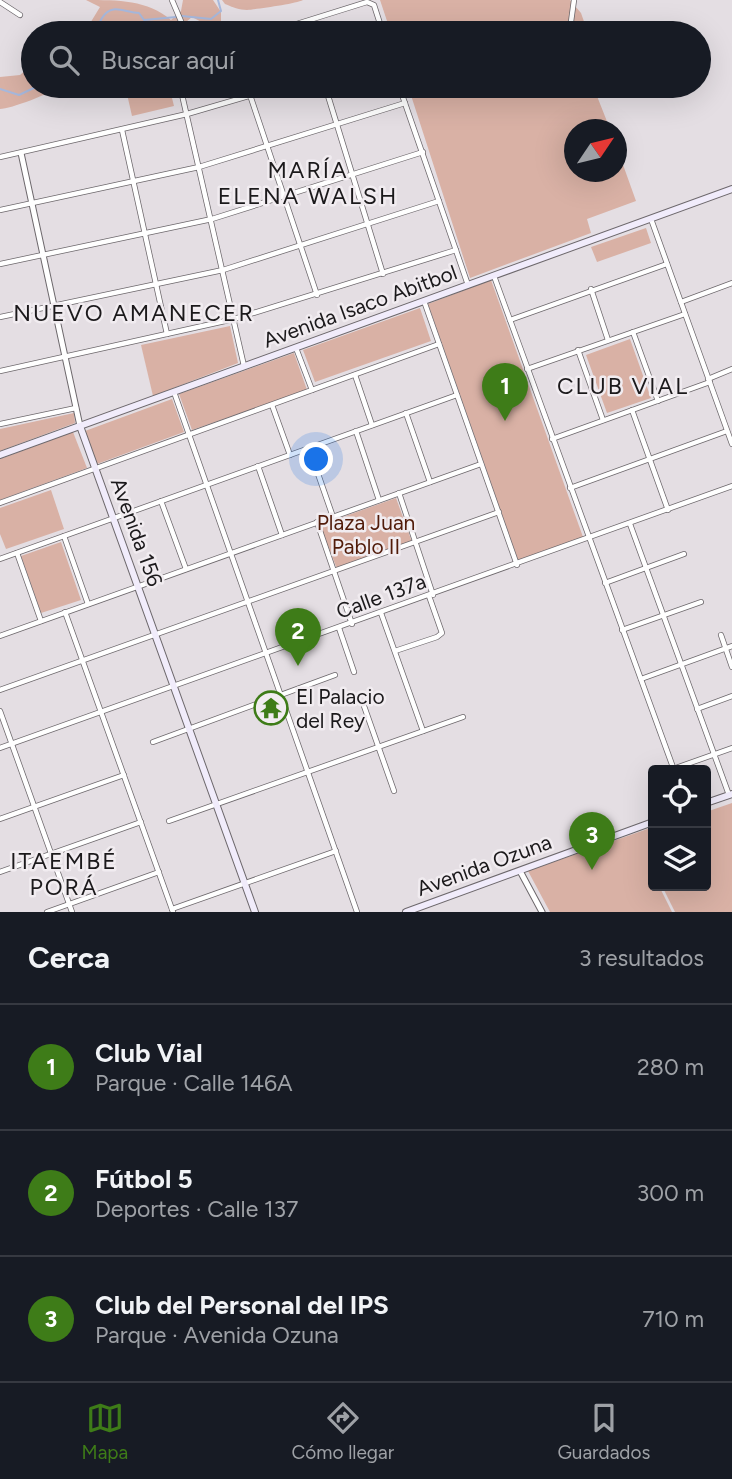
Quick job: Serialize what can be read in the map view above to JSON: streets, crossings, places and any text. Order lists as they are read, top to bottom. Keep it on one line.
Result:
{"streets":{"main road":["Avenida Isaco Abitbol","Avenida 156","Avenida Ozuna"],"street":["Calle 137a"]},"crossings":[["Avenida Isaco Abitbol","Avenida 156"],["Avenida 156","Calle 137a"]],"districts":["MARÍA ELENA WALSH","NUEVO AMANECER","CLUB VIAL","ITAEMBÉ PORÁ"],"parks":["Plaza Juan Pablo II"],"places":{"temple":["El Palacio del Rey"]},"north":"top right","page":{"search":"Buscar aquí","pins":["1","2","3"],"heading":["Cerca","3 resultados"],"list":[{"mark":"1","name":"Club Vial","note":"Parque · Calle 146A","value":"280 m"},{"mark":"2","name":"Fútbol 5","note":"Deportes · Calle 137","value":"300 m"},{"mark":"3","name":"Club del Personal del IPS","note":"Parque · Avenida Ozuna","value":"710 m"}],"nav":["Mapa","Cómo llegar","Guardados"]}}
